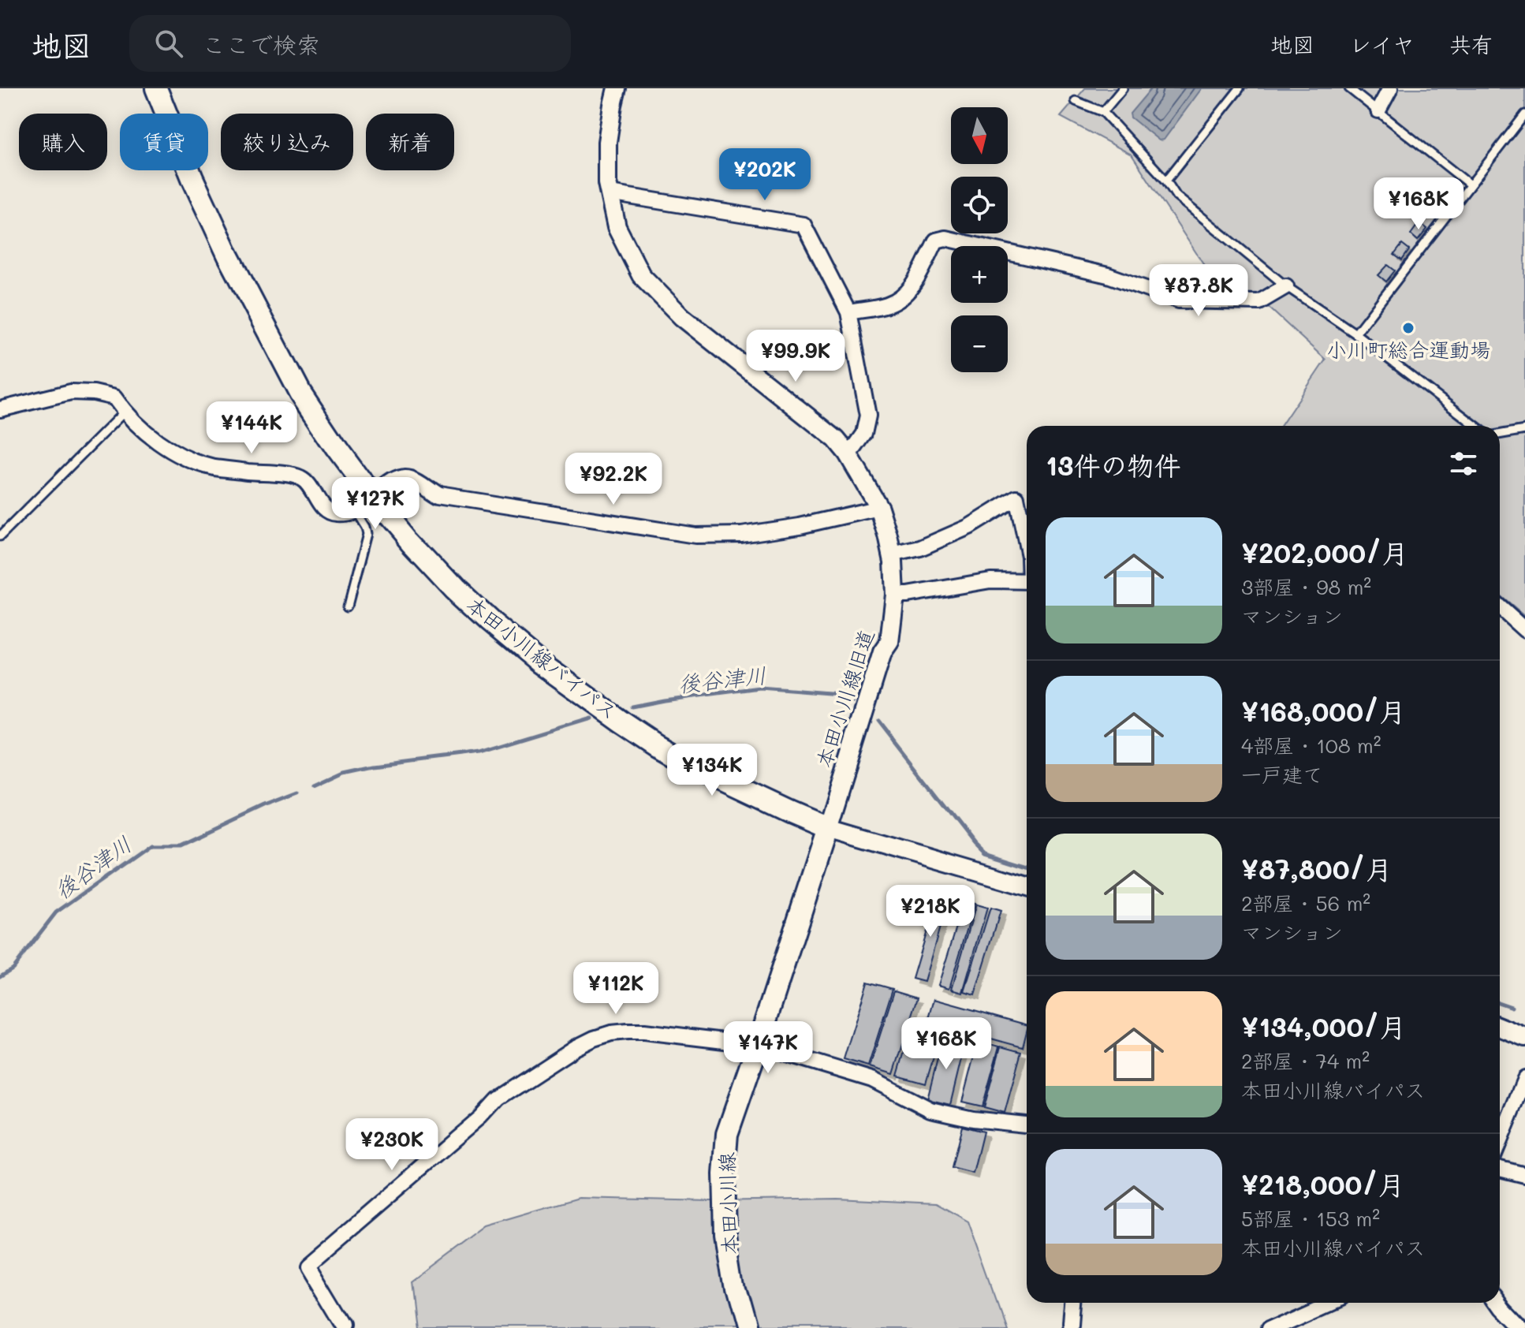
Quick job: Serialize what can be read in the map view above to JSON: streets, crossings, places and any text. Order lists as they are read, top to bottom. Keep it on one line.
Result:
{"streets":{"main road":["本田小川線バイパス","本田小川線"],"street":["本田小川線旧道"]},"crossings":[["本田小川線バイパス","本田小川線旧道"],["本田小川線バイパス","本田小川線"],["本田小川線旧道","本田小川線"]],"water":["後谷津川"],"places":["小川町総合運動場"],"north":"bottom","page":{"header":"地図","search":"ここで検索","nav":["地図","レイヤ","共有"],"map_buttons":["+","−"],"chip":["購入","賃貸","絞り込み","新着"],"price":["¥202K","¥168K","¥87.8K","¥99.9K","¥144K","¥92.2K","¥127K","¥134K","¥218K","¥112K","¥168K","¥147K","¥230K"],"heading":"13件の物件","list":[{"name":"¥202,000/月","note":"3部屋 · 98 m² · マンション"},{"name":"¥168,000/月","note":"4部屋 · 108 m² · 一戸建て"},{"name":"¥87,800/月","note":"2部屋 · 56 m² · マンション"},{"name":"¥134,000/月","note":"2部屋 · 74 m² · 本田小川線バイパス"},{"name":"¥218,000/月","note":"5部屋 · 153 m² · 本田小川線バイパス"}]}}
